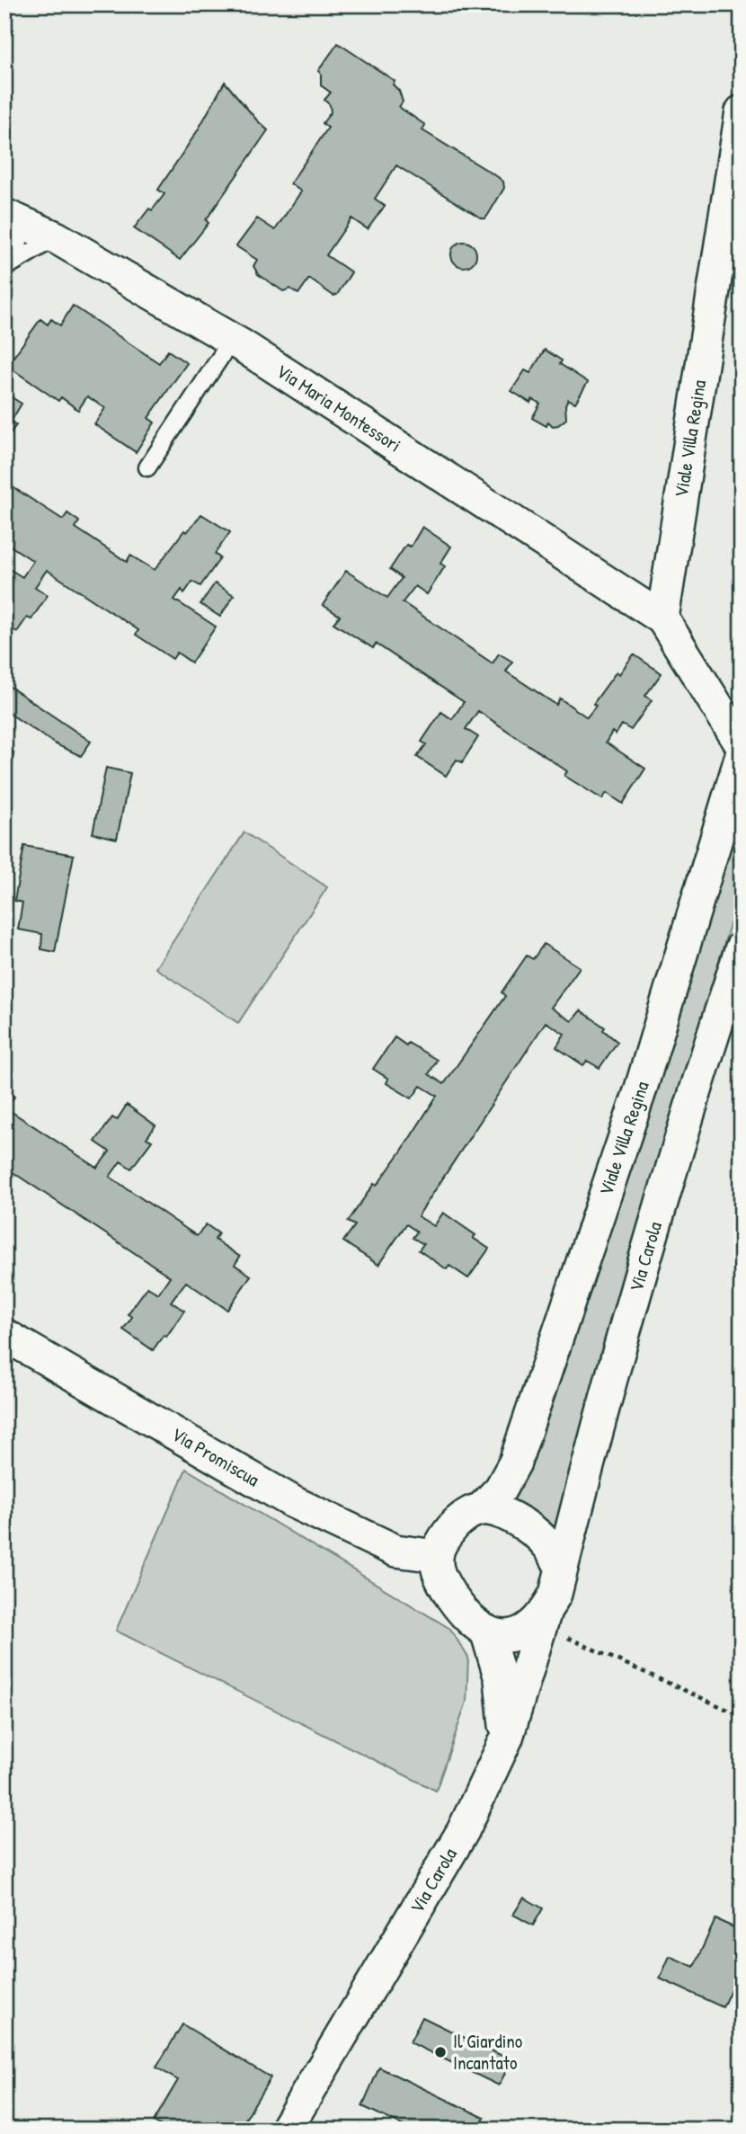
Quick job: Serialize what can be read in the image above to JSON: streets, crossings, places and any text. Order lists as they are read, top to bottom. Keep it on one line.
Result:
{"streets":{"street":["Via Maria Montessori","Viale Villa Regina","Via Carola","Via Promiscua"]},"crossings":[["Via Maria Montessori","Viale Villa Regina"],["Viale Villa Regina","Via Carola"],["Viale Villa Regina","Via Promiscua"],["Via Carola","Via Promiscua"]],"places":["Il Giardino Incantato"]}
